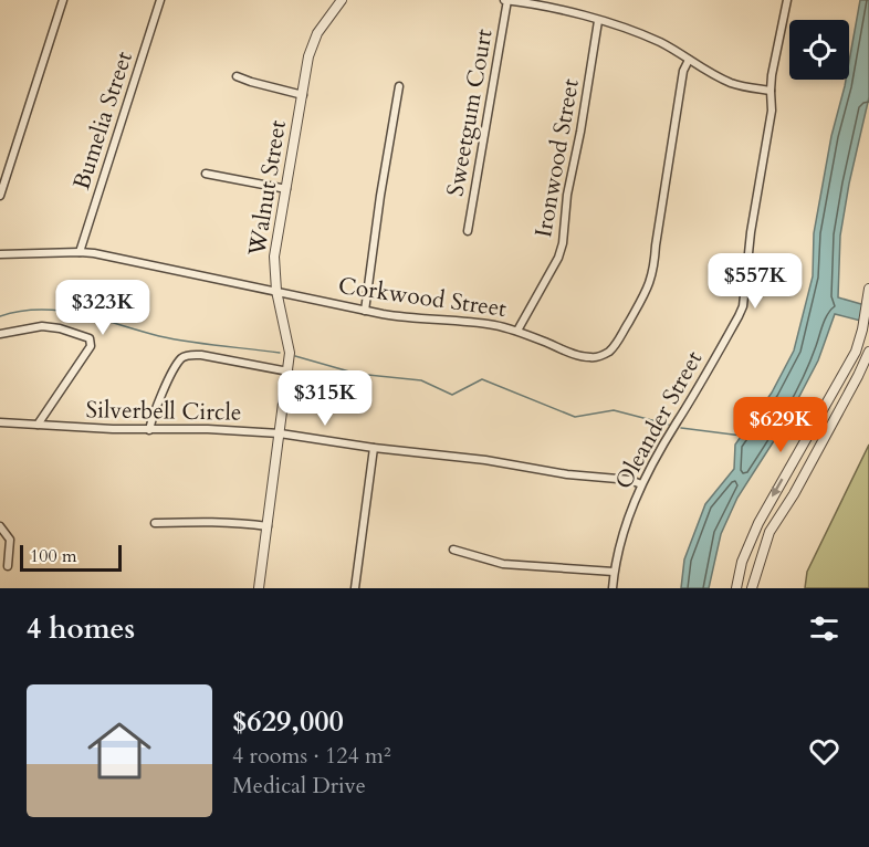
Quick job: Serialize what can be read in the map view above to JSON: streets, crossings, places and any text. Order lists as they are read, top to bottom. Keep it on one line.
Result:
{"streets":{"street":["Sweetgum Court","Bumelia Street","Ironwood Street","Walnut Street","Corkwood Street","Silverbell Circle","Oleander Street"]},"crossings":[["Bumelia Street","Corkwood Street"],["Ironwood Street","Corkwood Street"],["Walnut Street","Corkwood Street"],["Walnut Street","Silverbell Circle"],["Silverbell Circle","Oleander Street"]],"scale_bar":"100 m","page":{"price":["$557K","$323K","$315K","$629K"],"scale":"100 m","heading":"4 homes","list":[{"name":"$629,000","note":"4 rooms · 124 m² · Medical Drive"}]}}
